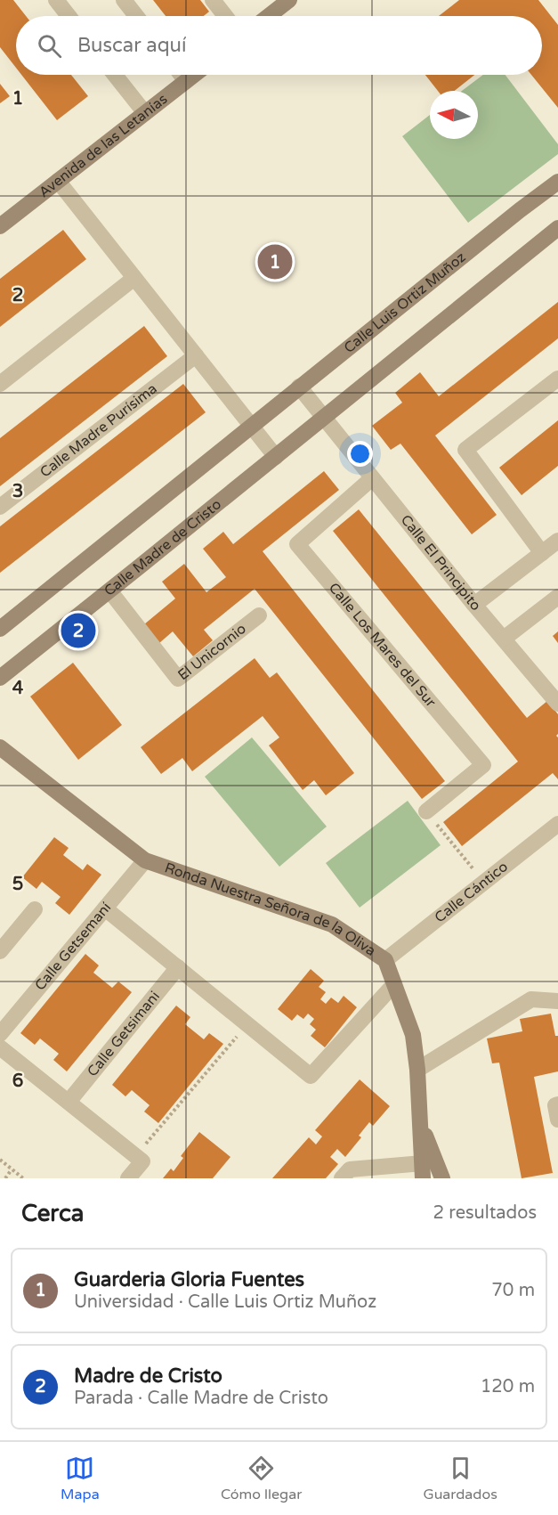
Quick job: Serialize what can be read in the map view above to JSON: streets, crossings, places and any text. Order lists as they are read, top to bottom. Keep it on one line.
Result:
{"streets":{"street":["Avenida de las Letanías","Calle Luis Ortiz Muñoz","Calle Madre Purísima","Calle Madre de Cristo","Calle El Principito","Calle Los Mares del Sur","El Unicornio","Calle Cántico","Ronda Nuestra Señora de la Oliva","Calle Getsemaní","Calle Getsimani"]},"crossings":[["Calle Luis Ortiz Muñoz","Calle El Principito"],["Calle Madre de Cristo","El Unicornio"],["Calle El Principito","Calle Los Mares del Sur"],["Calle Cántico","Ronda Nuestra Señora de la Oliva"],["Ronda Nuestra Señora de la Oliva","Calle Getsemaní"]],"north":"left","page":{"search":"Buscar aquí","pins":["1","2"],"heading":["Cerca","2 resultados"],"list":[{"mark":"1","name":"Guarderia Gloria Fuentes","note":"Universidad · Calle Luis Ortiz Muñoz","value":"70 m"},{"mark":"2","name":"Madre de Cristo","note":"Parada · Calle Madre de Cristo","value":"120 m"}],"nav":["Mapa","Cómo llegar","Guardados"]},"grid":{"rows":["1","2","3","4","5","6"]}}
